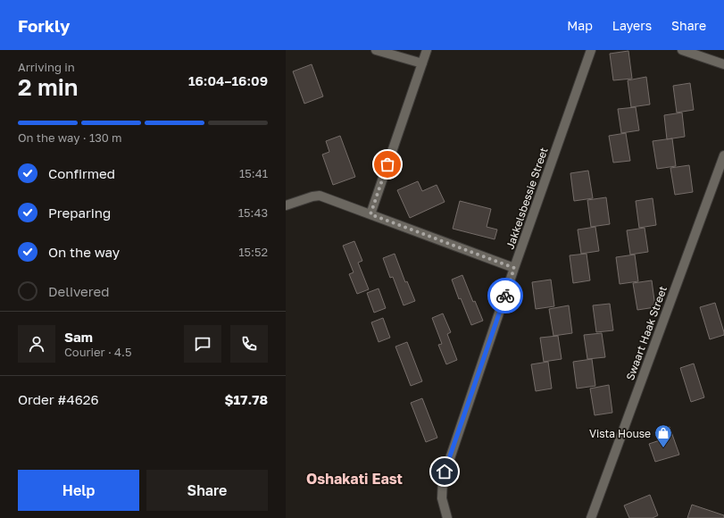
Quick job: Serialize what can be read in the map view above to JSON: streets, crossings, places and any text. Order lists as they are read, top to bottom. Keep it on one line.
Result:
{"streets":{"street":["Jakkelsbessie Street","Swaart Haak Street"]},"districts":["Oshakati East"],"places":{"shop":["Vista House"]},"page":{"header":"Forkly","nav":["Map","Layers","Share"],"heading":["2 min","Arriving in","16:04–16:09"],"panel":["Sam","Courier · 4.5","Order #4626","$17.78"],"bar":"On the way · 130 m","list":[["Confirmed","15:41"],["Preparing","15:43"],["On the way","15:52"],"Delivered"],"buttons":["Help","Share"]}}
